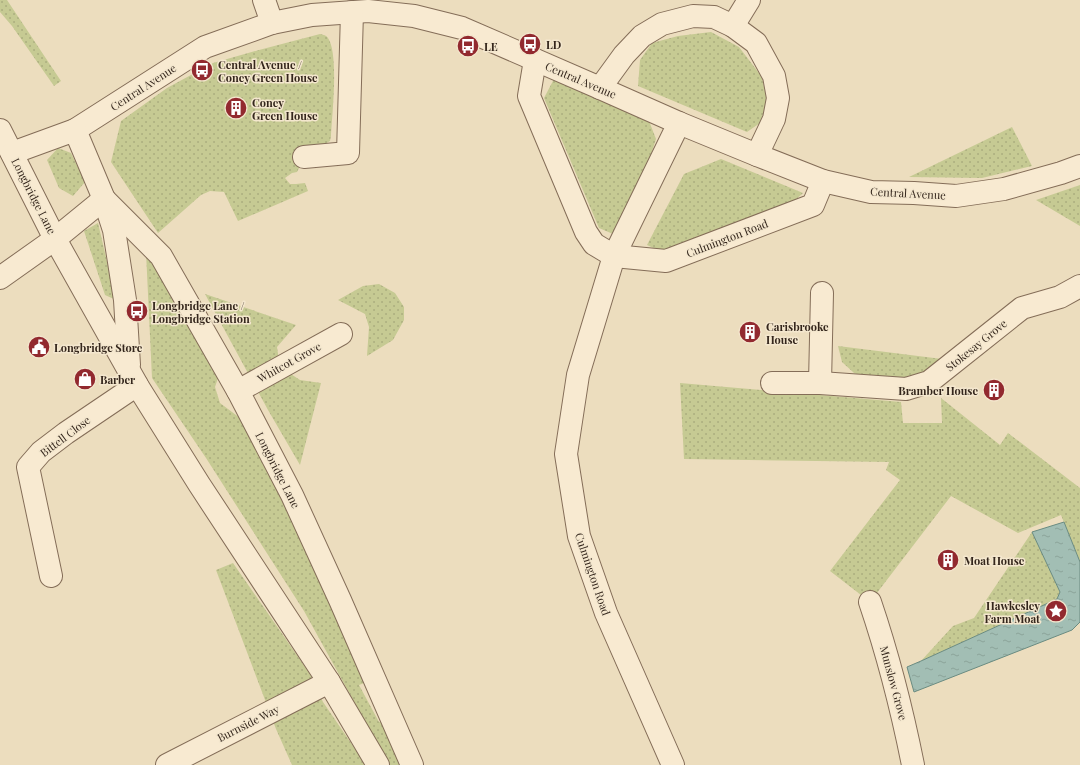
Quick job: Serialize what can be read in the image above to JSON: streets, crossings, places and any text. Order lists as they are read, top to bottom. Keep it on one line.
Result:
{"streets":{"street":["Central Avenue","Longbridge Lane","Culmington Road","Stokesay Grove","Whitcot Grove","Bittell Close","Munslow Grove","Burnside Way"]},"crossings":[["Central Avenue","Longbridge Lane"],["Central Avenue","Culmington Road"],["Longbridge Lane","Whitcot Grove"],["Longbridge Lane","Bittell Close"],["Longbridge Lane","Burnside Way"]],"places":{"bus stop":["LD","LE","Central Avenue / Coney Green House","Longbridge Lane / Longbridge Station"],"building":["Coney Green House","Carisbrooke House","Bramber House","Moat House"],"public building":["Longbridge Store"],"shop":["Barber"],"place":["Hawkesley Farm Moat"]}}
